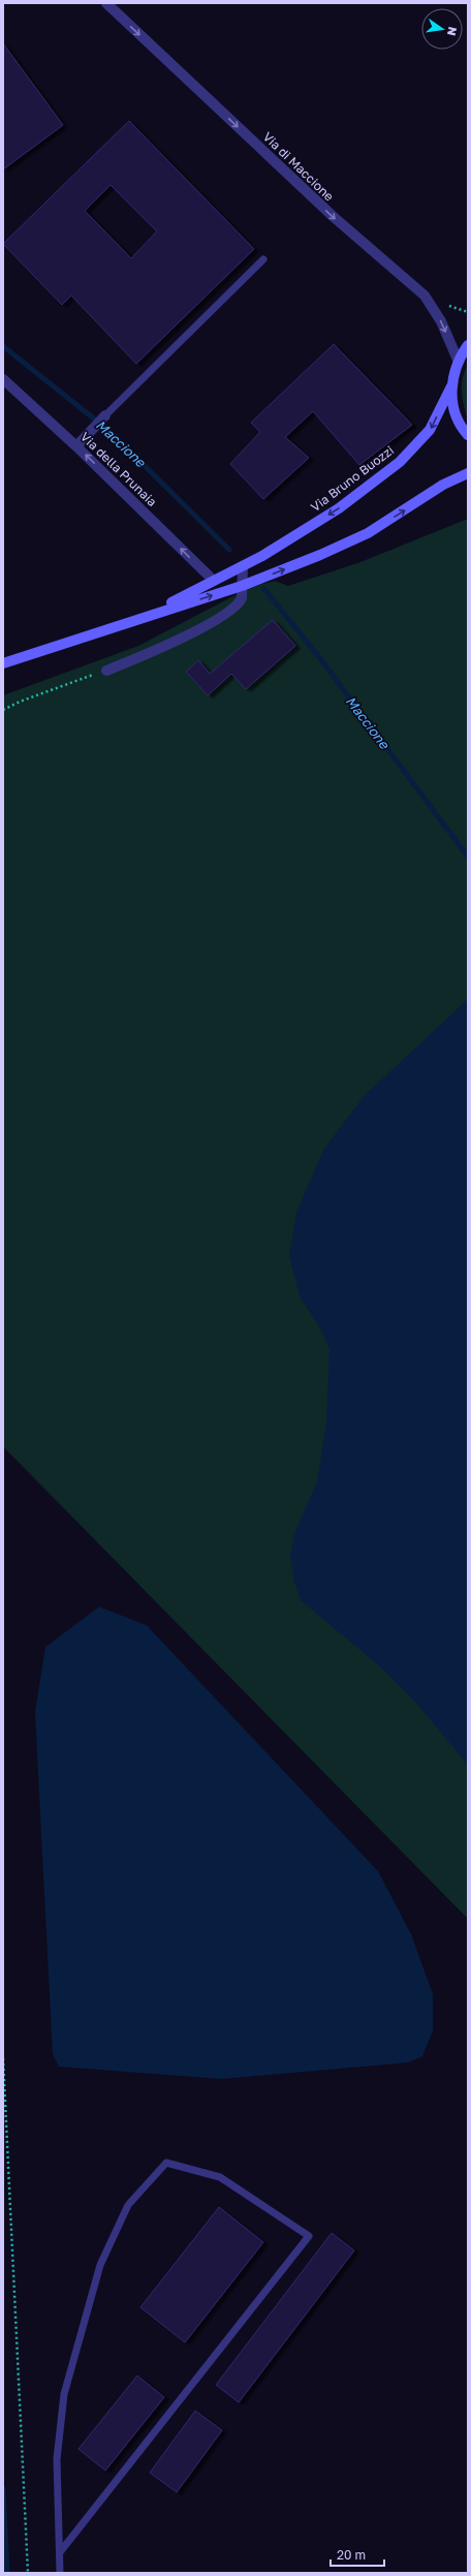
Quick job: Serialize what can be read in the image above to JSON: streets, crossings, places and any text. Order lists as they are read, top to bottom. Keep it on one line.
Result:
{"streets":{"main road":["Via Bruno Buozzi"],"street":["Via di Maccione","Via della Prunaia"]},"crossings":[["Via di Maccione","Via Bruno Buozzi"],["Via della Prunaia","Via Bruno Buozzi"]],"one_way":["Via di Maccione","Via della Prunaia"],"water":["Maccione"],"scale_bar":"20 m","north":"right"}
